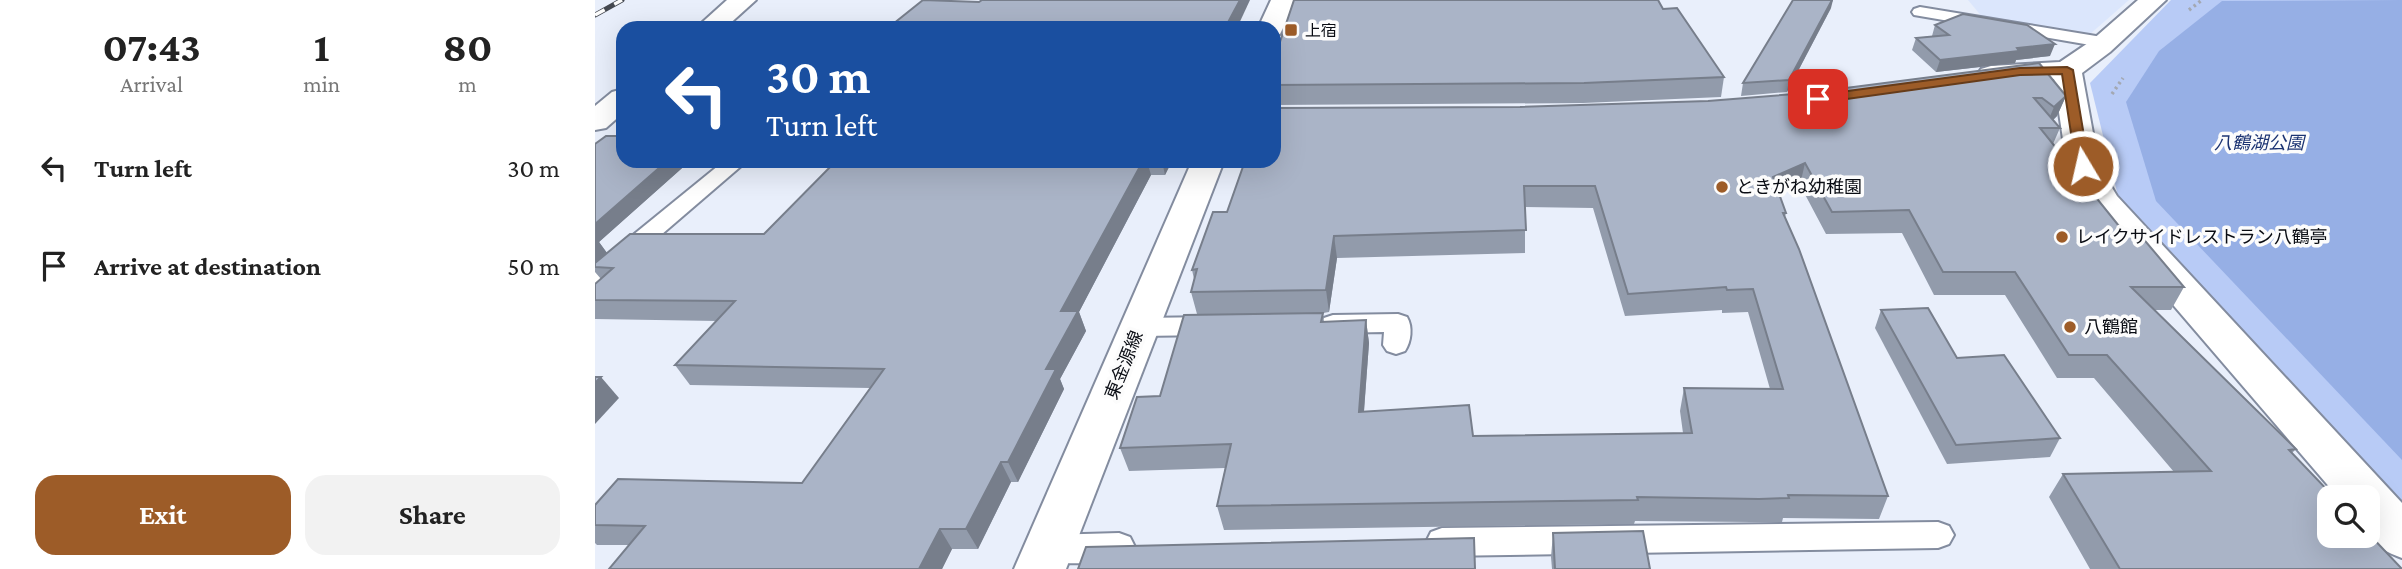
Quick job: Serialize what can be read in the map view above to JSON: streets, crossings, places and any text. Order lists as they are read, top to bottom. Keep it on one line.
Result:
{"streets":{"street":["東金源線"]},"parks":["八鶴湖公園"],"places":{"transit":["上宿"],"other":["ときがね幼稚園","レイクサイドレストラン八鶴亭","八鶴館"]},"page":{"eta":["07:43","Arrival","1","min","80","m"],"turn":["30 m","Turn left"],"list":[{"name":"Turn left","value":"30 m"},{"name":"Arrive at destination","value":"50 m"}],"buttons":["Exit","Share"]}}
